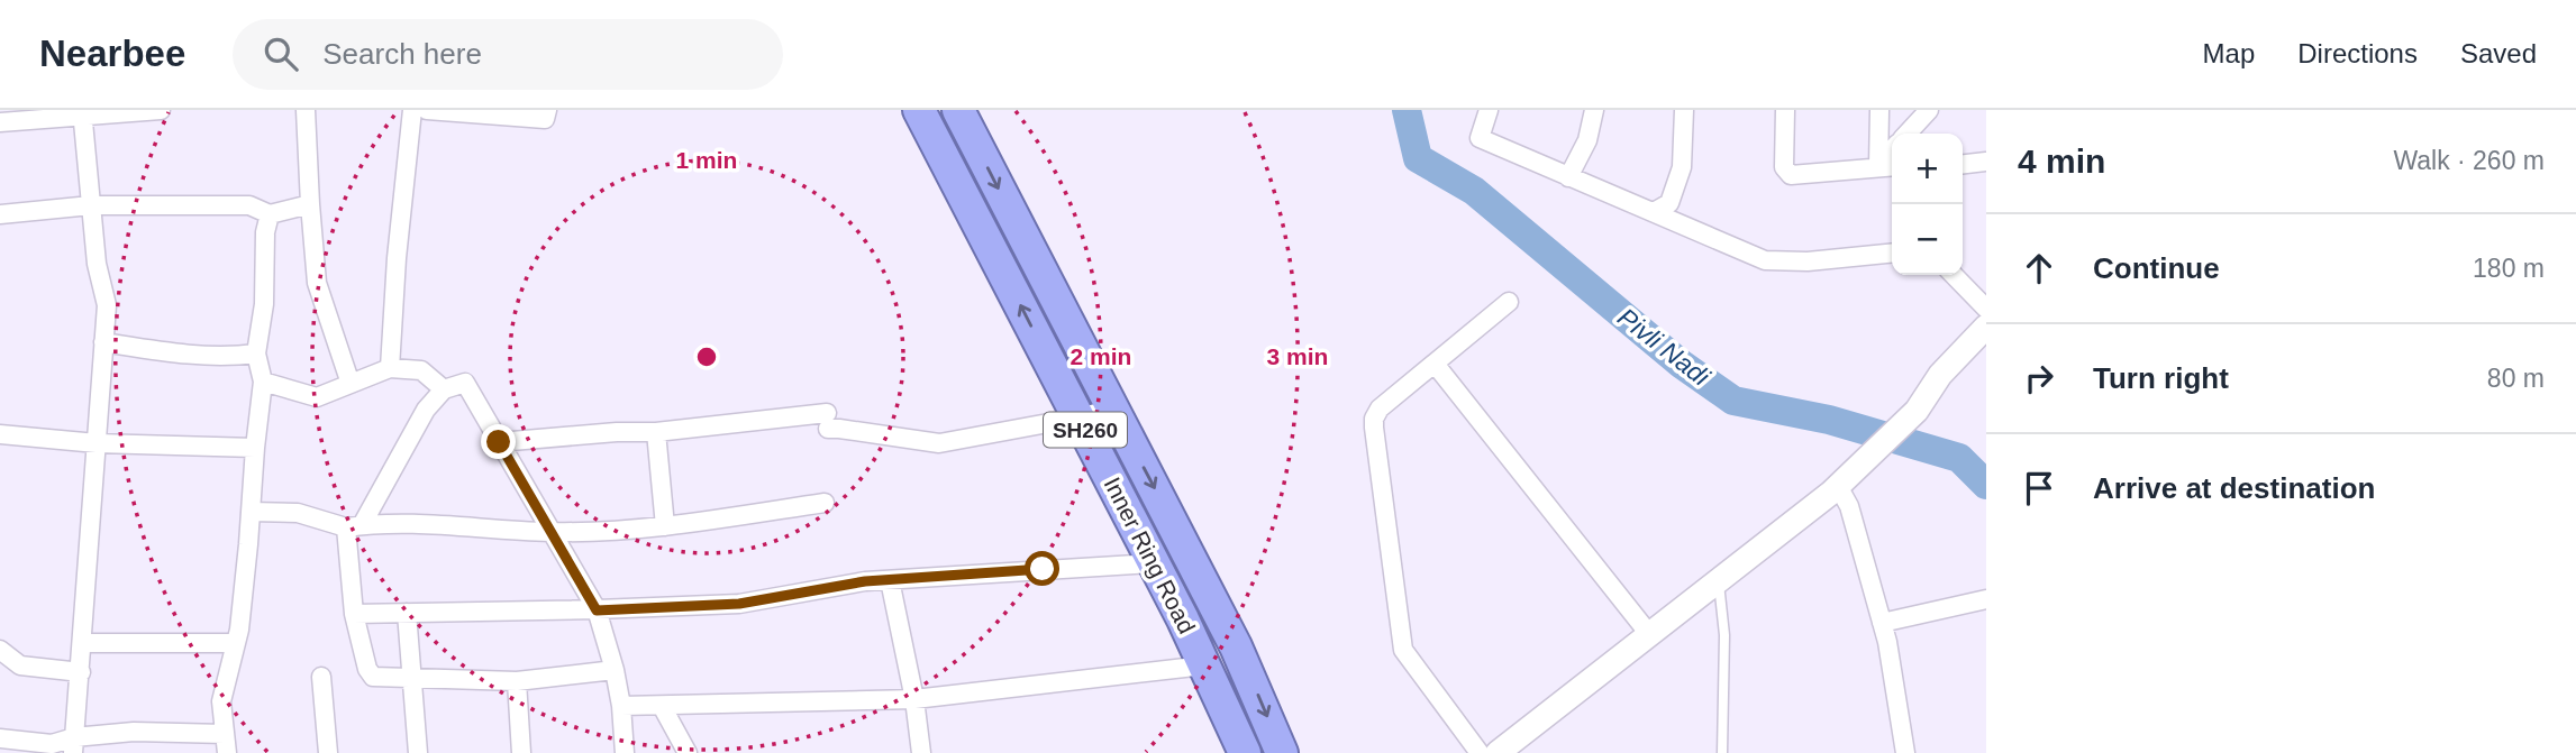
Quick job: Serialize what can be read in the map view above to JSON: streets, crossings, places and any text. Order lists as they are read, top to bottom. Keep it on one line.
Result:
{"streets":{"highway":["SH260","Inner Ring Road"]},"water":["Pivli Nadi"],"page":{"header":"Nearbee","search":"Search here","nav":["Map","Directions","Saved"],"heading":["4 min","Walk · 260 m"],"map_buttons":["+","−"],"list":[["Continue","180 m"],["Turn right","80 m"],"Arrive at destination"]},"rings":["1 min","2 min","3 min"]}
